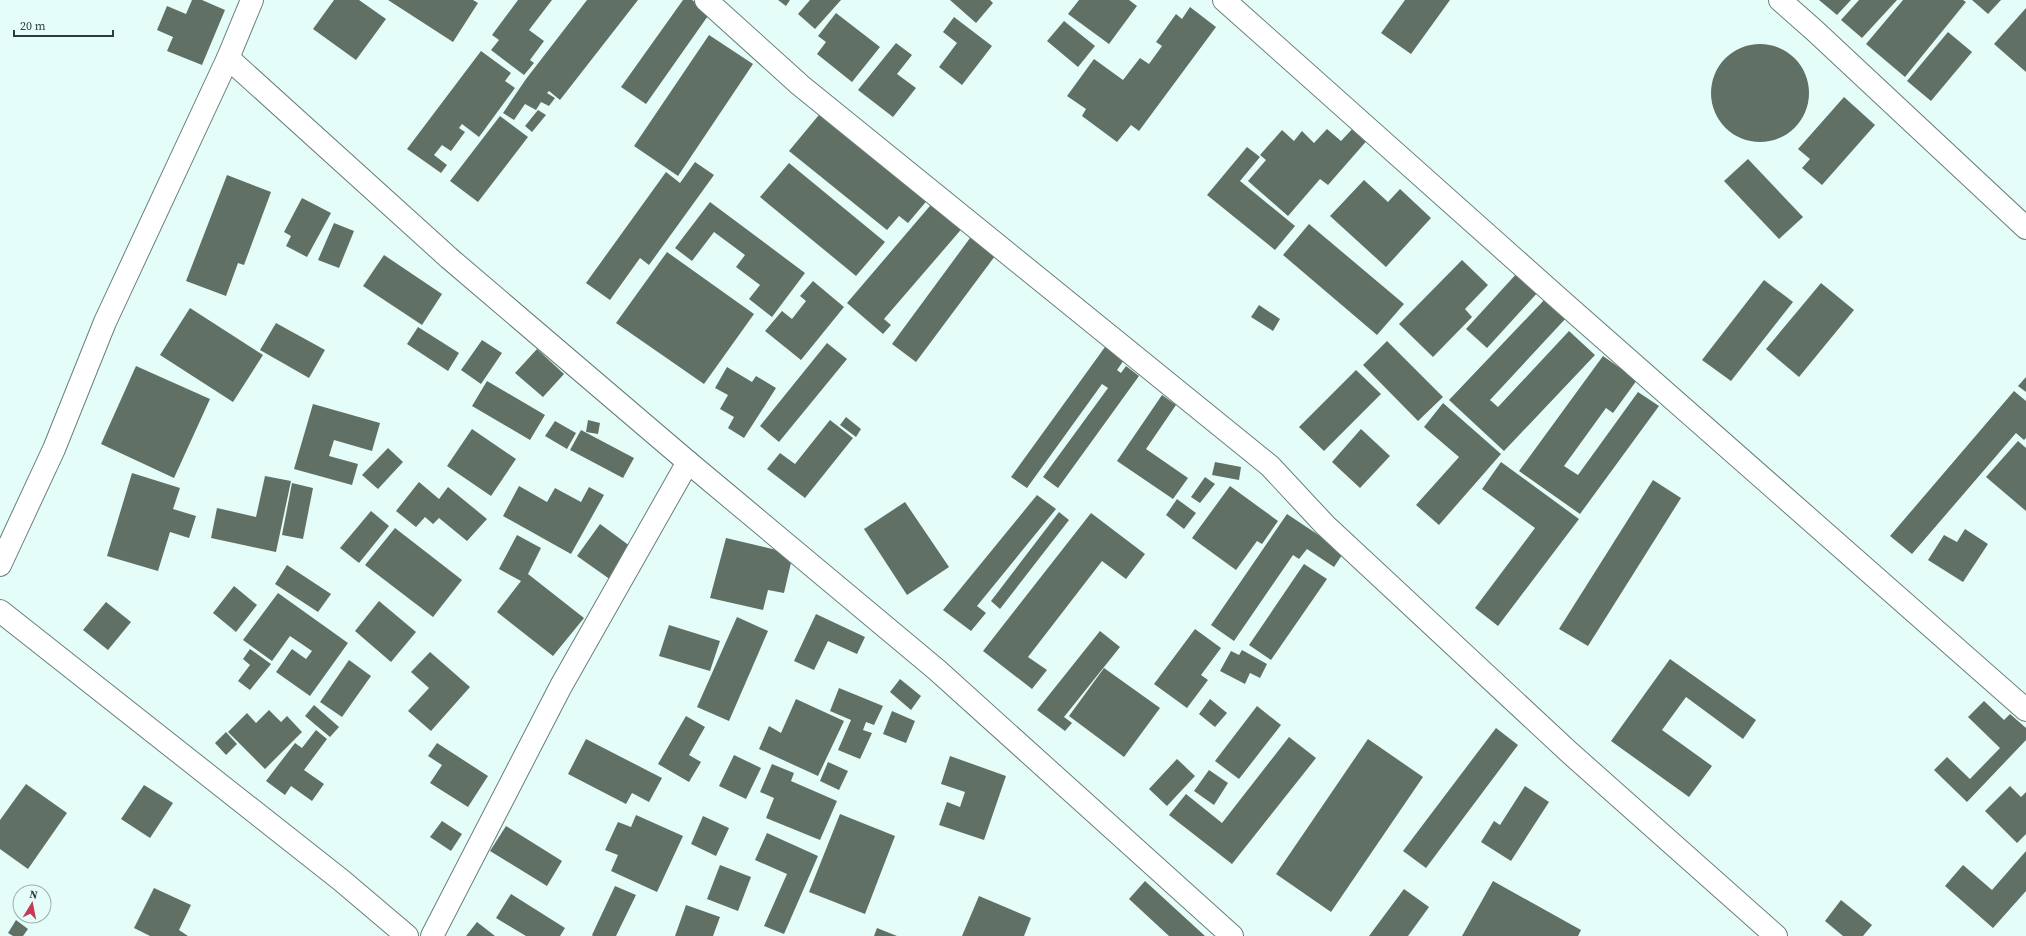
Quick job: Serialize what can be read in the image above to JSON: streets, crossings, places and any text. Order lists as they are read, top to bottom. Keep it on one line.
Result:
{"scale_bar":"20 m","north":"top"}
